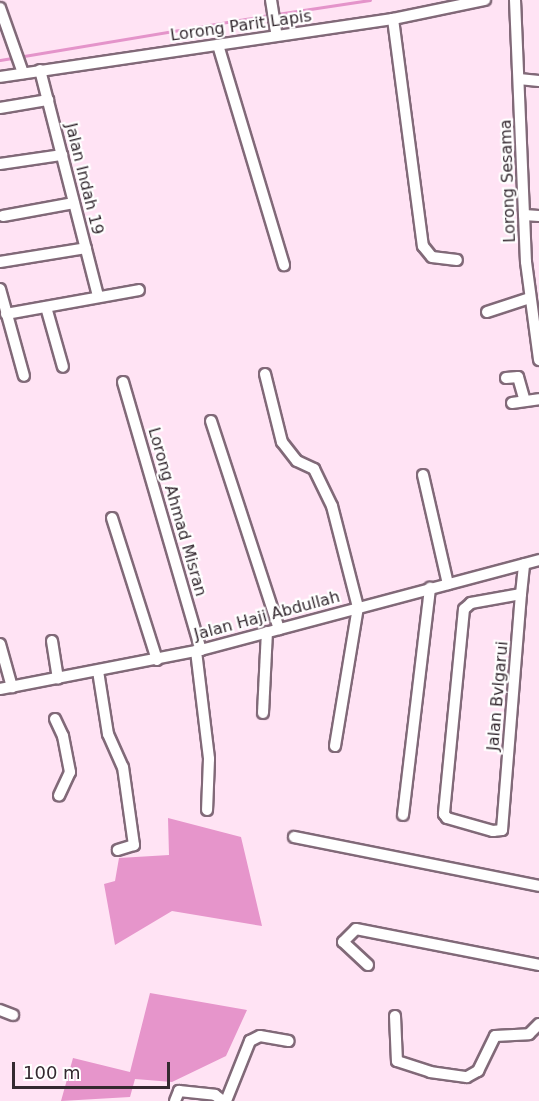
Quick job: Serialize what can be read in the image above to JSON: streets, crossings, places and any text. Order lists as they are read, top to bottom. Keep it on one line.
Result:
{"streets":{"street":["Lorong Parit Lapis","Jalan Indah 19","Lorong Sesama","Lorong Ahmad Misran","Jalan Haji Abdullah","Jalan Bvlgarui"]},"crossings":[["Lorong Parit Lapis","Jalan Indah 19"],["Lorong Ahmad Misran","Jalan Haji Abdullah"],["Jalan Haji Abdullah","Jalan Bvlgarui"]],"scale_bar":"100 m"}
